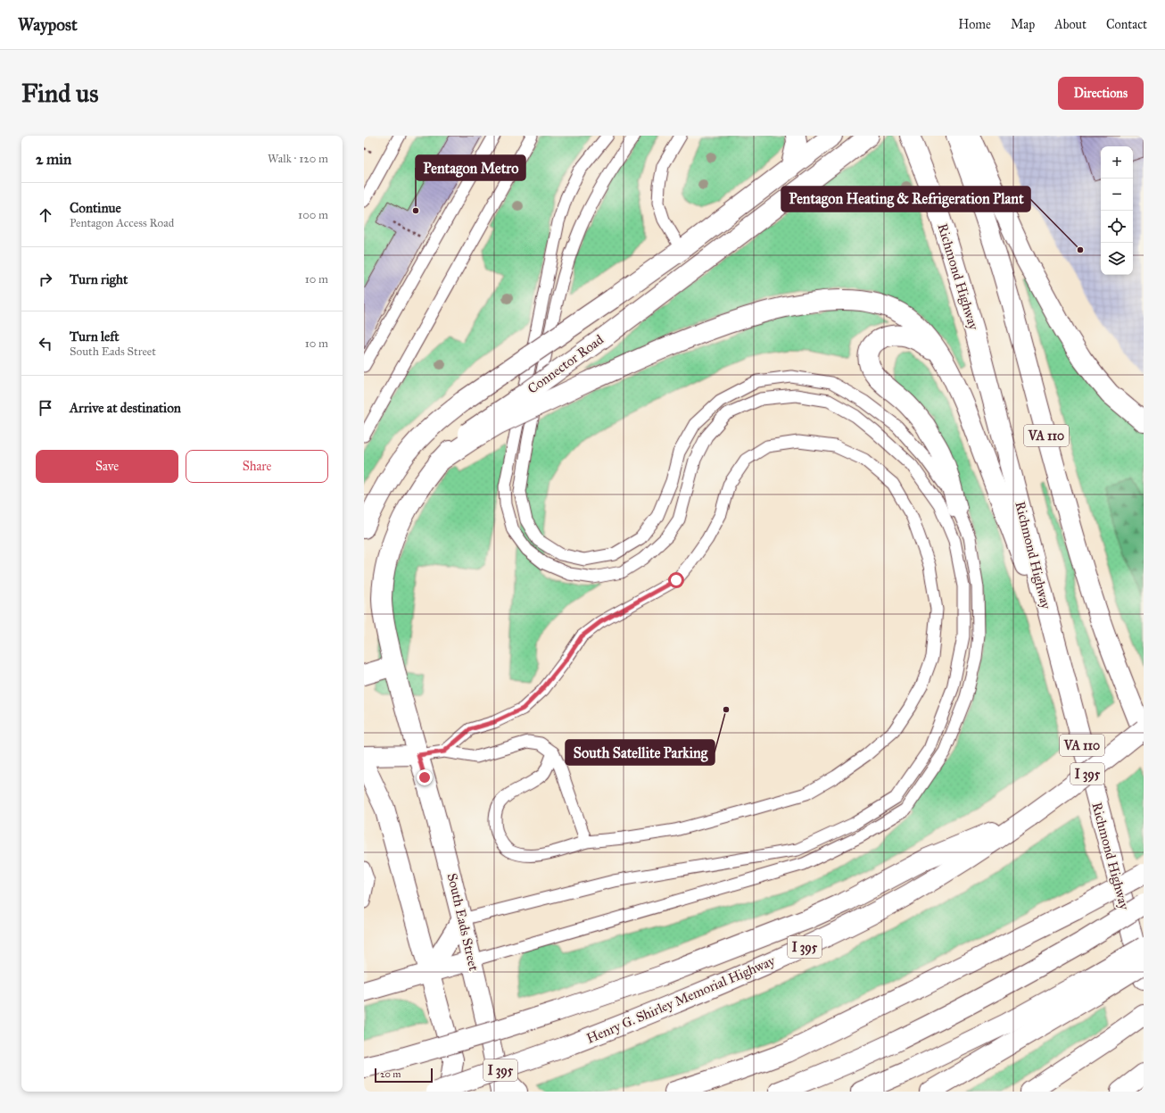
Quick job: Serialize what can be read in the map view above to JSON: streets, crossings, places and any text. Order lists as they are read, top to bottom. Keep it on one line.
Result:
{"streets":{"main road":["Richmond Highway","Connector Road","VA 110","I 395","South Eads Street","Henry G. Shirley Memorial Highway"]},"places":["Pentagon Metro","Pentagon Heating & Refrigeration Plant","South Satellite Parking"],"scale_bar":"20 m","page":{"header":"Waypost","nav":["Home","Map","About","Contact"],"buttons":["Directions",["Save","Share"]],"title":"Find us","heading":["2 min","Walk · 120 m"],"map_buttons":["+","−"],"list":[["Continue","Pentagon Access Road","100 m"],["Turn right","10 m"],["Turn left","South Eads Street","10 m"],"Arrive at destination"],"scale":"20 m"}}
